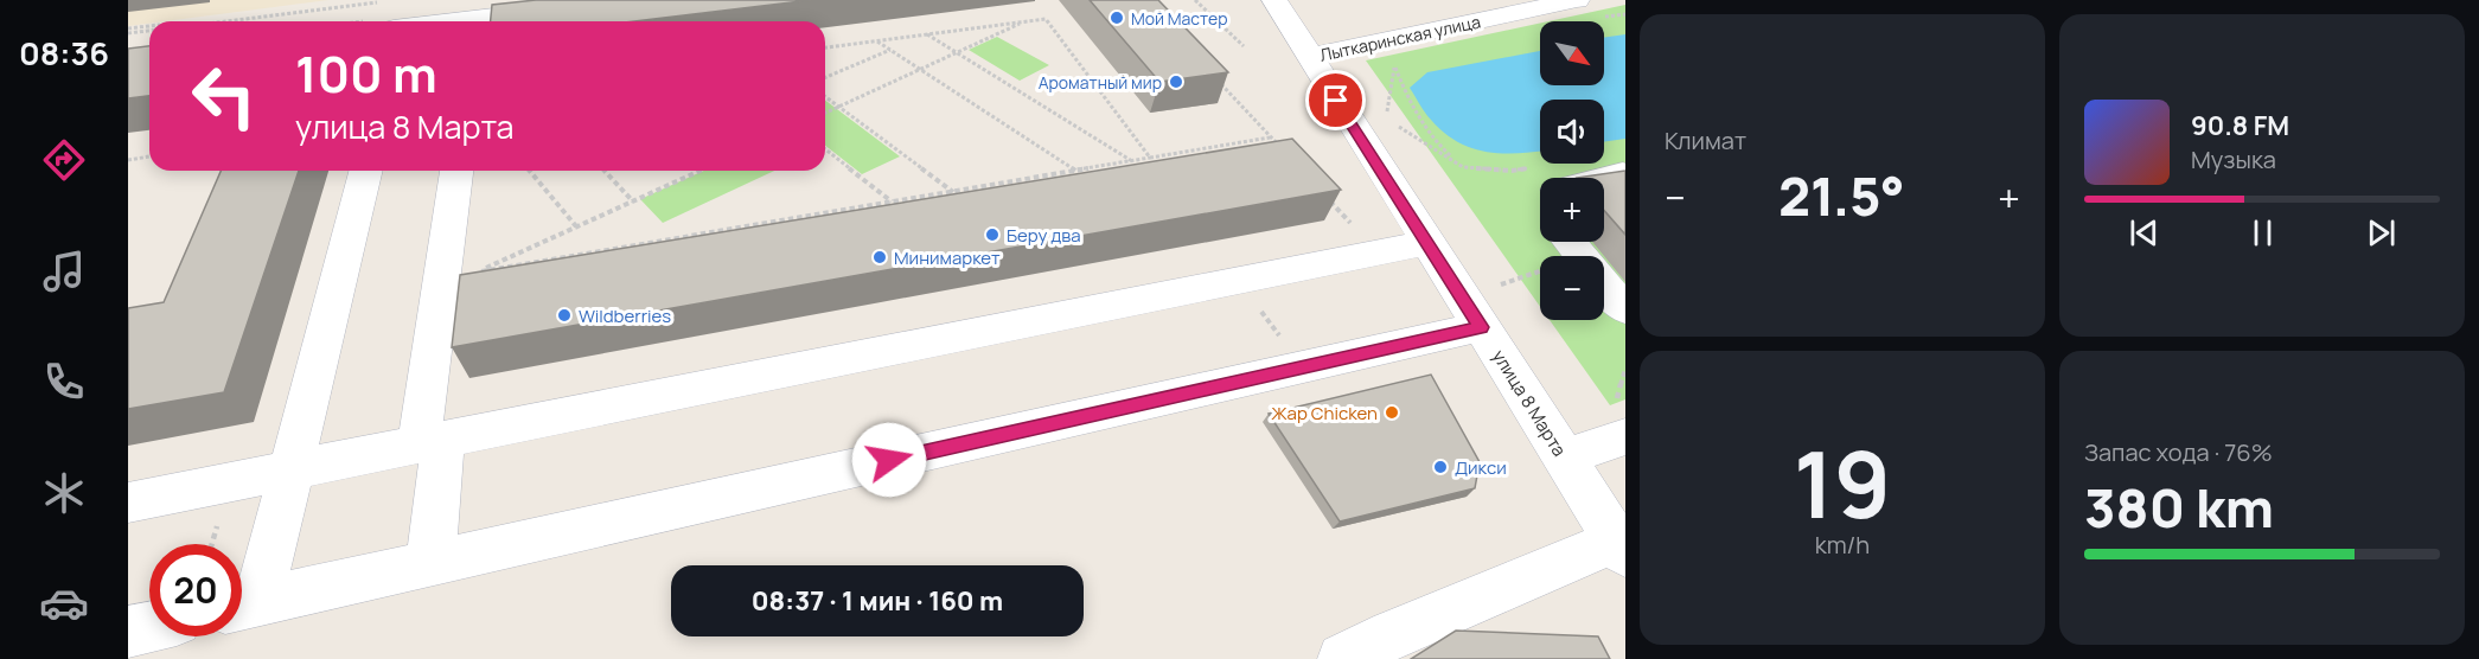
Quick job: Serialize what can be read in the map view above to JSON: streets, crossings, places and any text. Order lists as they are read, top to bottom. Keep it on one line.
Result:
{"streets":{"street":["Лыткаринская улица","улица 8 Марта"]},"crossings":[["Лыткаринская улица","улица 8 Марта"]],"places":["Мой Мастер","Ароматный мир","Беру два","Минимаркет","Wildberries","Жар Chicken","Дикси"],"north":"bottom right","page":{"tabs":"08:36","tile":["Климат",["19","km/h"],["Запас хода · 76%","380 km"]],"map_buttons":["+","−"],"turn":["100 m","улица 8 Марта"],"song":["90.8 FM","Музыка"],"heat":["−","21.5°","+"],"limit":"20","trip":"08:37 · 1 мин · 160 m"}}
